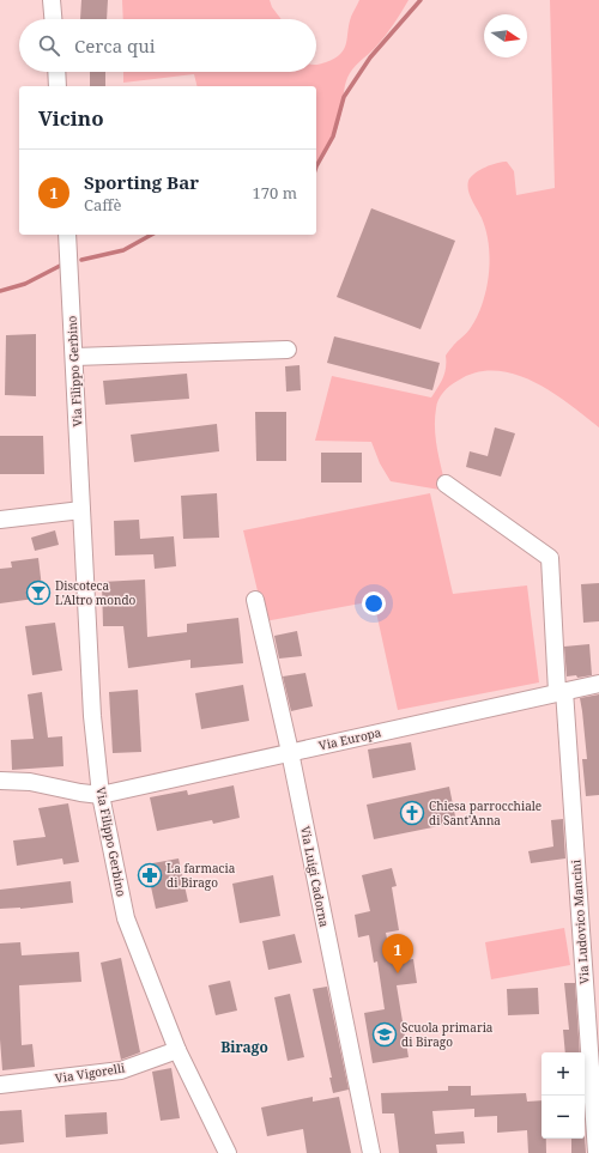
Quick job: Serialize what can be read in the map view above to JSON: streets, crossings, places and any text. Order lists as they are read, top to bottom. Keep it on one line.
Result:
{"streets":{"street":["Via Filippo Gerbino","Via Europa","Via Luigi Cadorna","Via Ludovico Mancini","Via Vigorelli"]},"crossings":[["Via Filippo Gerbino","Via Europa"],["Via Filippo Gerbino","Via Vigorelli"],["Via Europa","Via Luigi Cadorna"],["Via Europa","Via Ludovico Mancini"]],"districts":["Birago"],"places":{"bar":["Discoteca L'Altro mondo"],"church":["Chiesa parrocchiale di Sant'Anna"],"pharmacy":["La farmacia di Birago"],"school or university":["Scuola primaria di Birago"]},"north":"right","page":{"search":"Cerca qui","heading":"Vicino","list":[{"mark":"1","name":"Sporting Bar","note":"Caffè","value":"170 m"}],"pins":"1","map_buttons":["+","−"]}}
